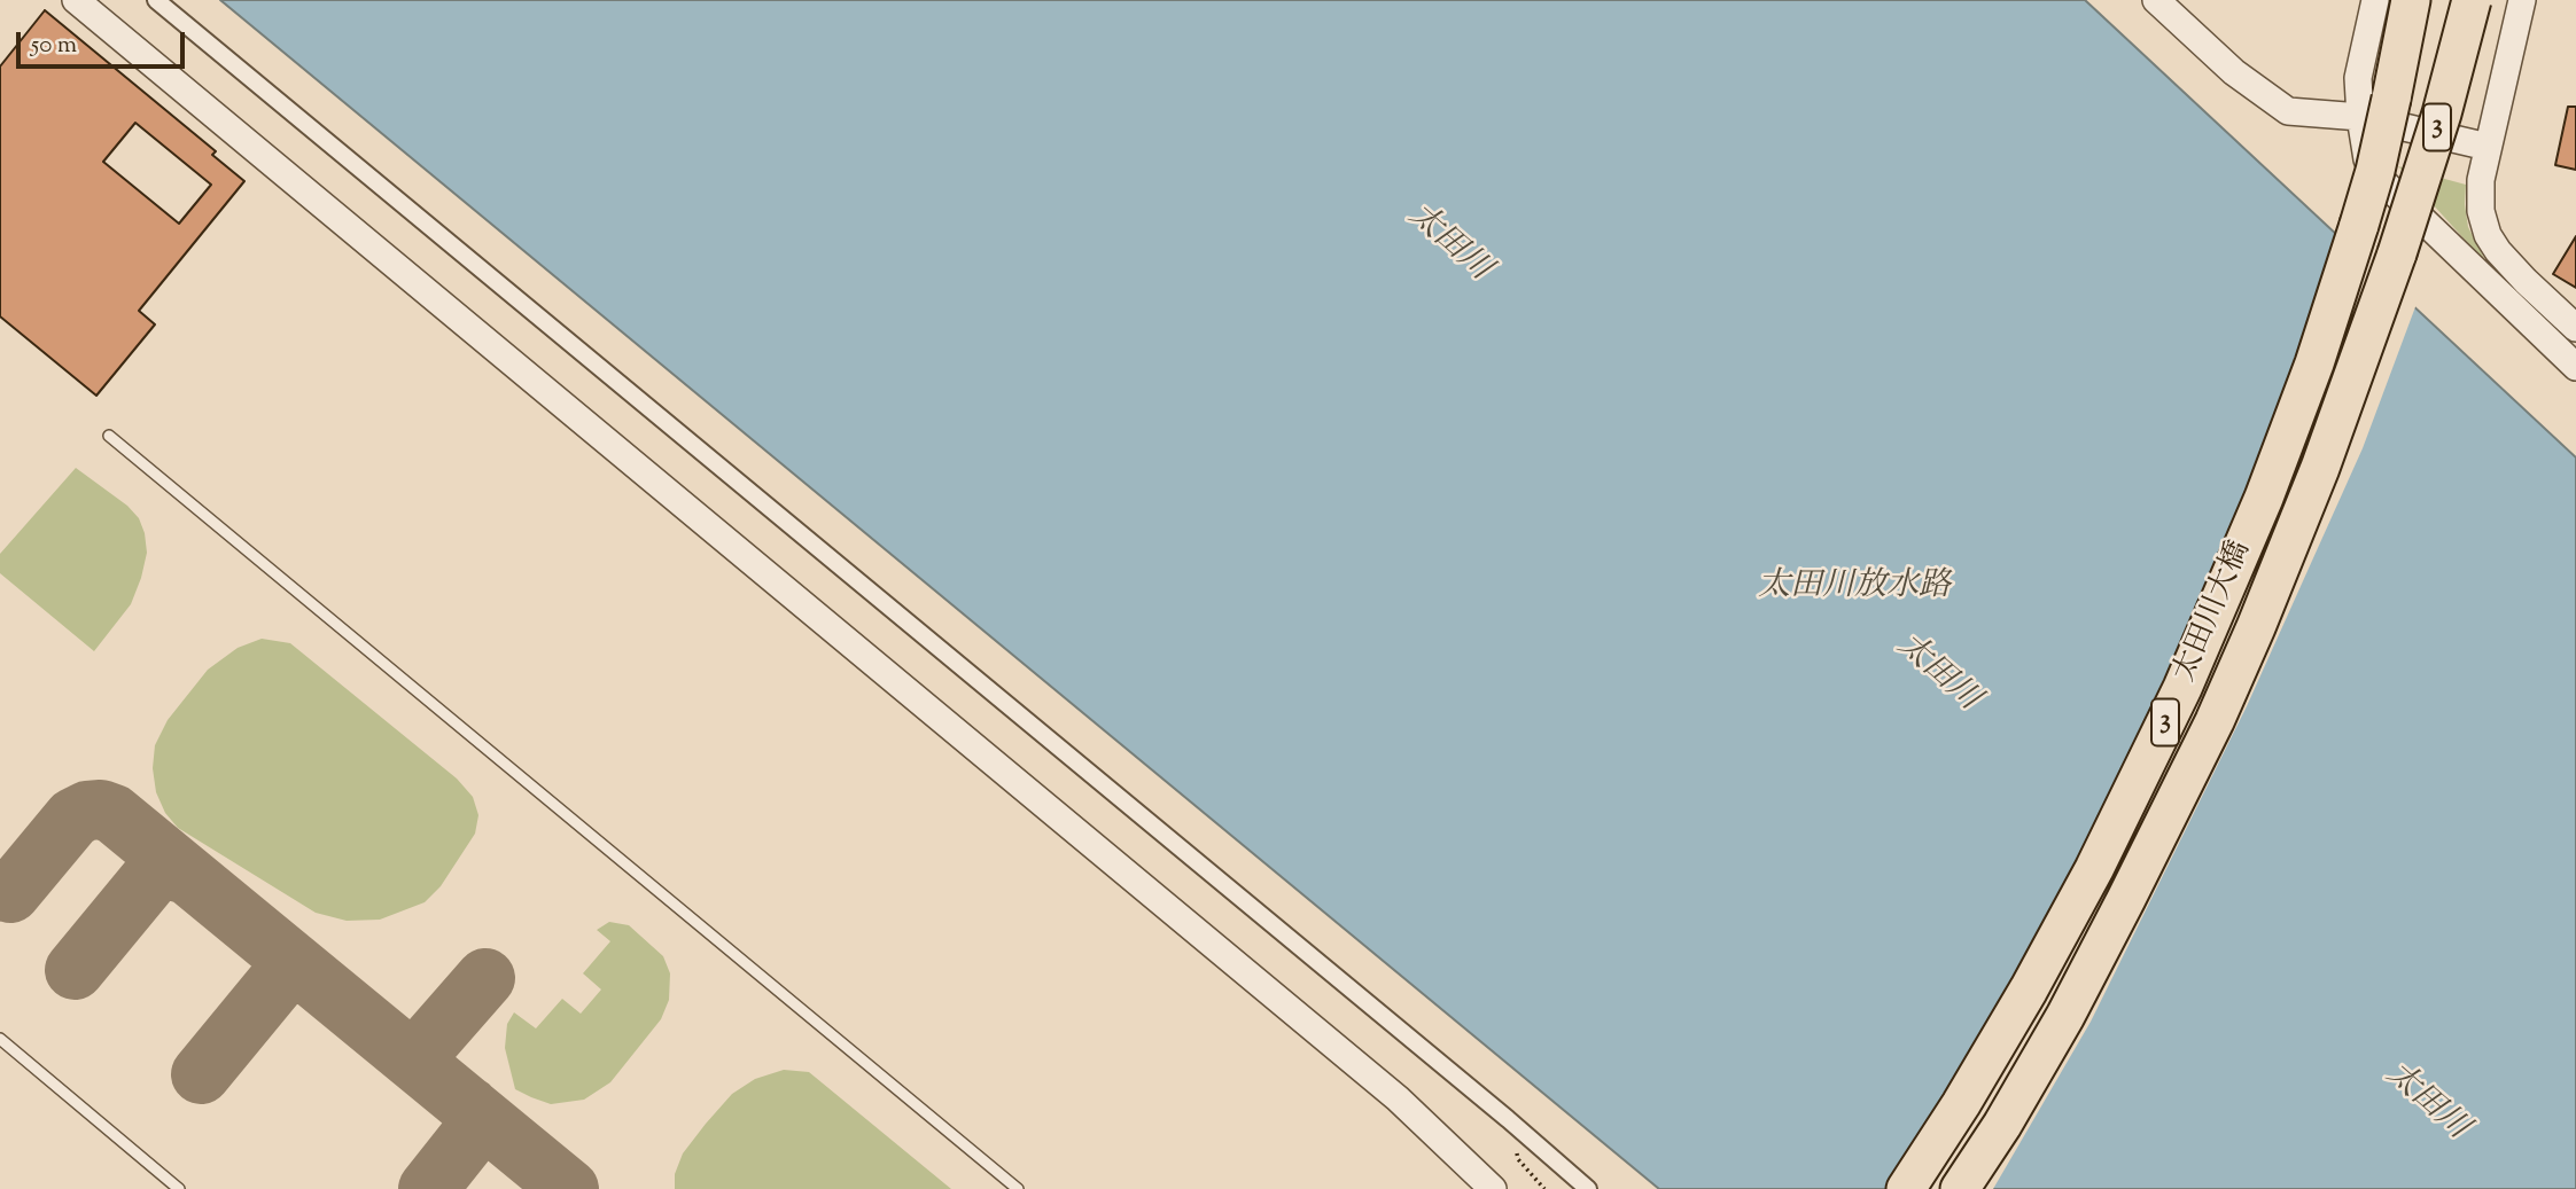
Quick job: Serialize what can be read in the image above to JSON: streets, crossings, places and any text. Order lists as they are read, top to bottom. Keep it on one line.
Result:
{"streets":{"highway":["3","太田川大橋"]},"crossings":[["3","太田川大橋"]],"water":["太田川","太田川放水路"],"scale_bar":"50 m"}
